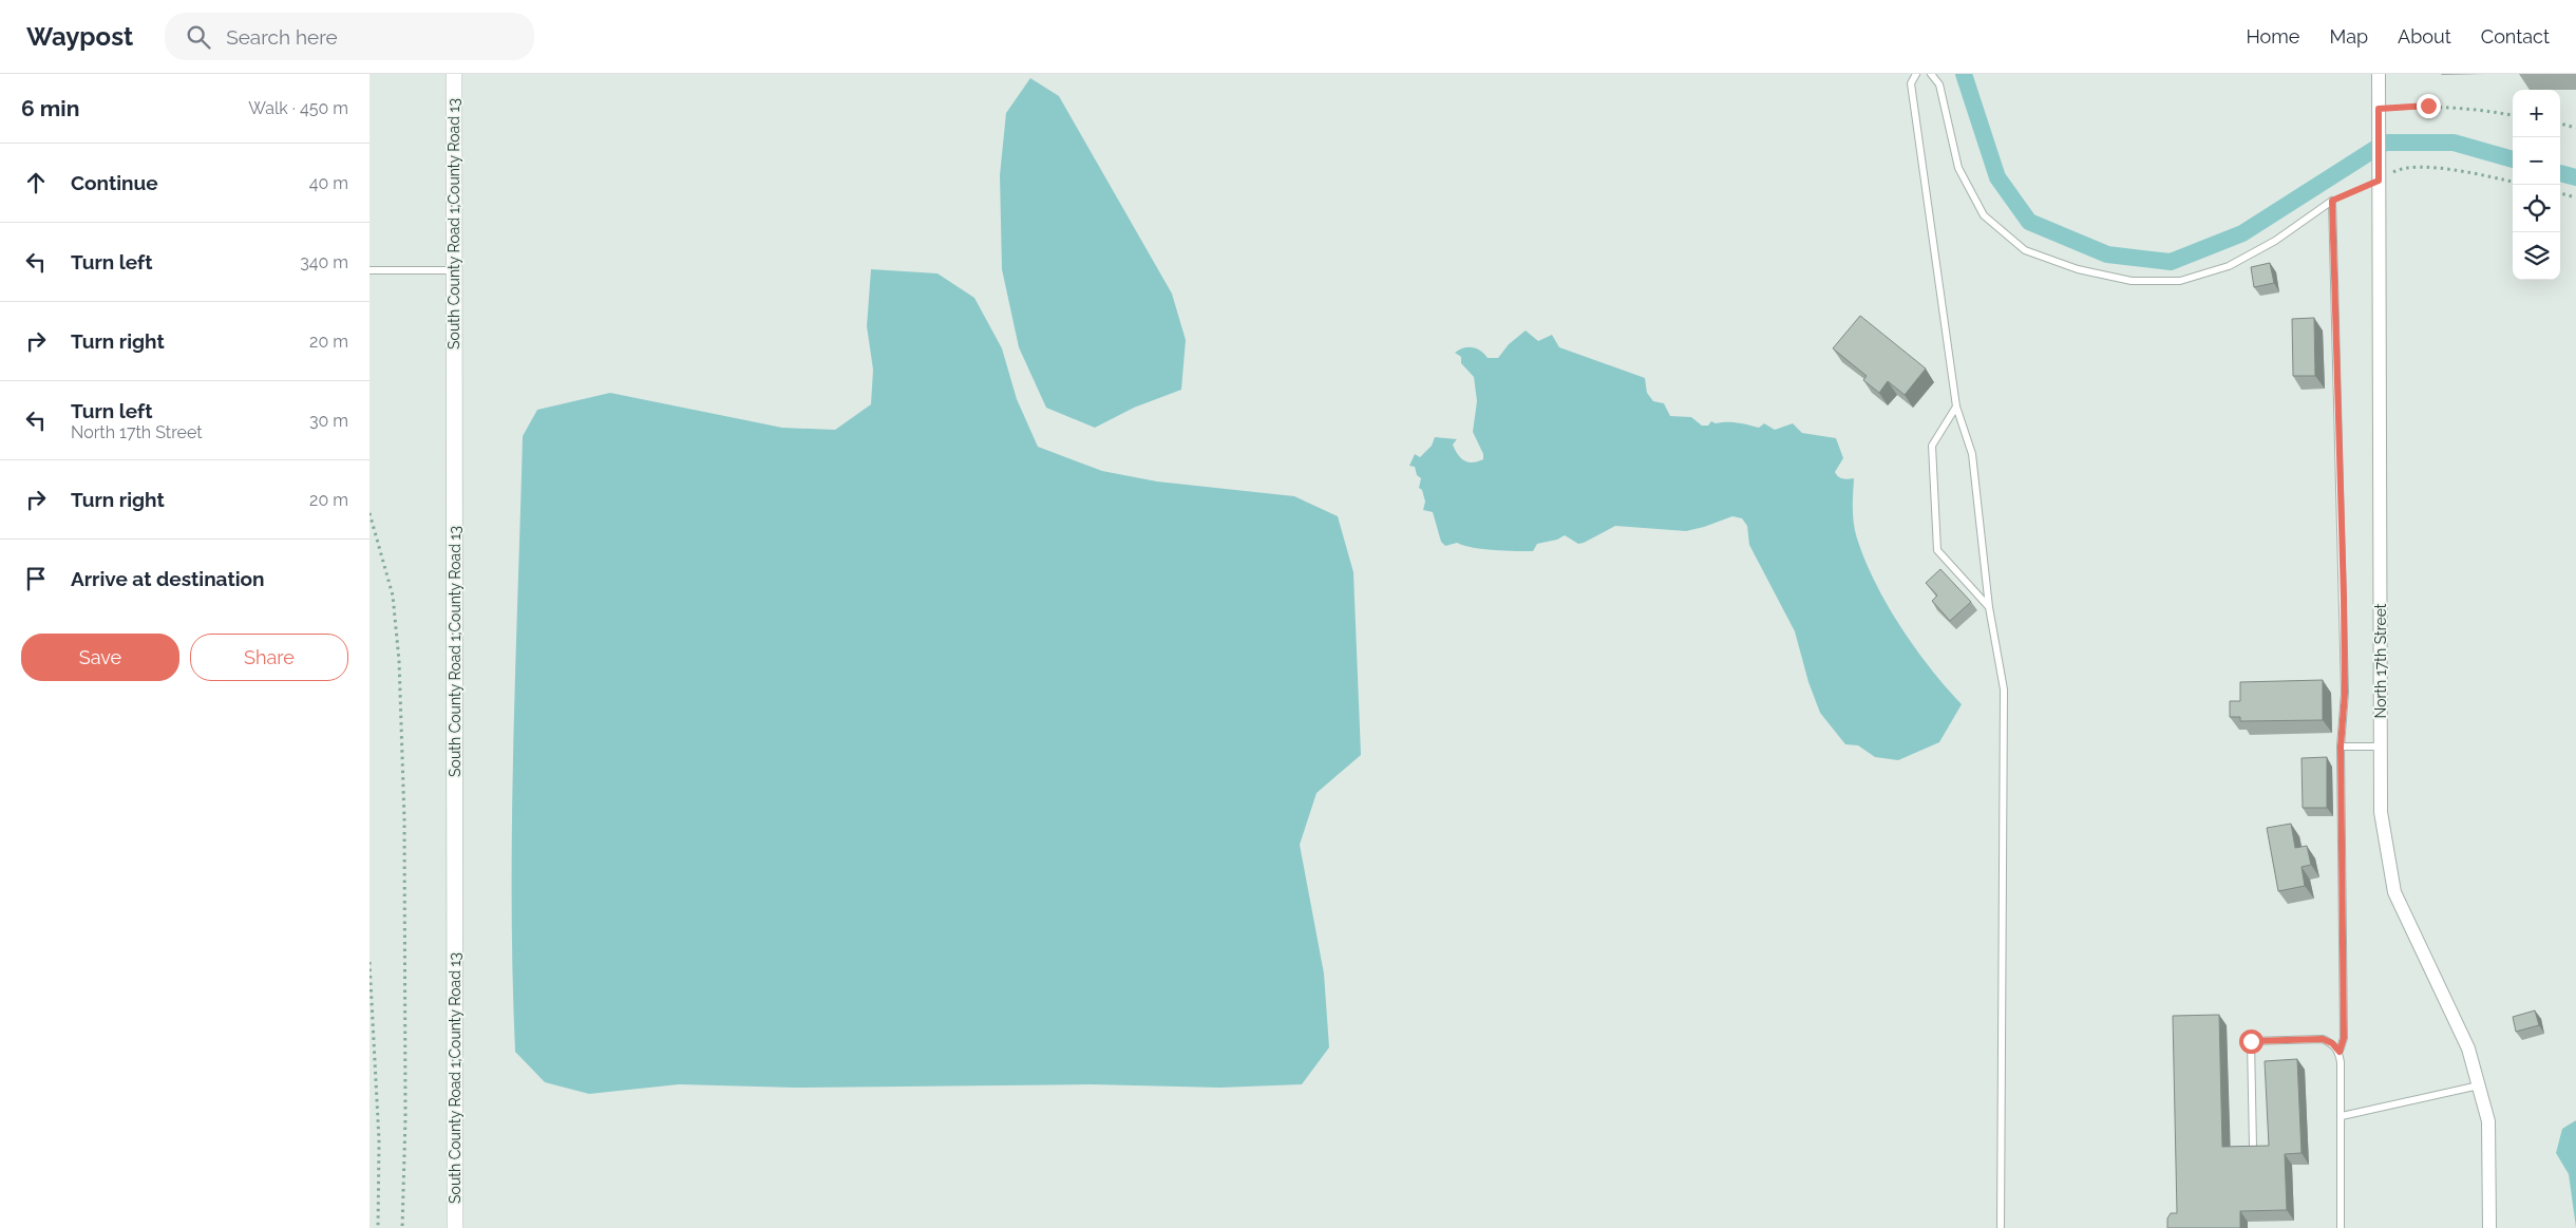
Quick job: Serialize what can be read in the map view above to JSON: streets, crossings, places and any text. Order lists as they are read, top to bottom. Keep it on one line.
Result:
{"streets":{"street":["South County Road 1;County Road 13","North 17th Street"]},"page":{"header":"Waypost","search":"Search here","nav":["Home","Map","About","Contact"],"heading":["6 min","Walk · 450 m"],"map_buttons":["+","−"],"list":[["Continue","40 m"],["Turn left","340 m"],["Turn right","20 m"],["Turn left","North 17th Street","30 m"],["Turn right","20 m"],"Arrive at destination"],"buttons":["Save","Share"]}}
